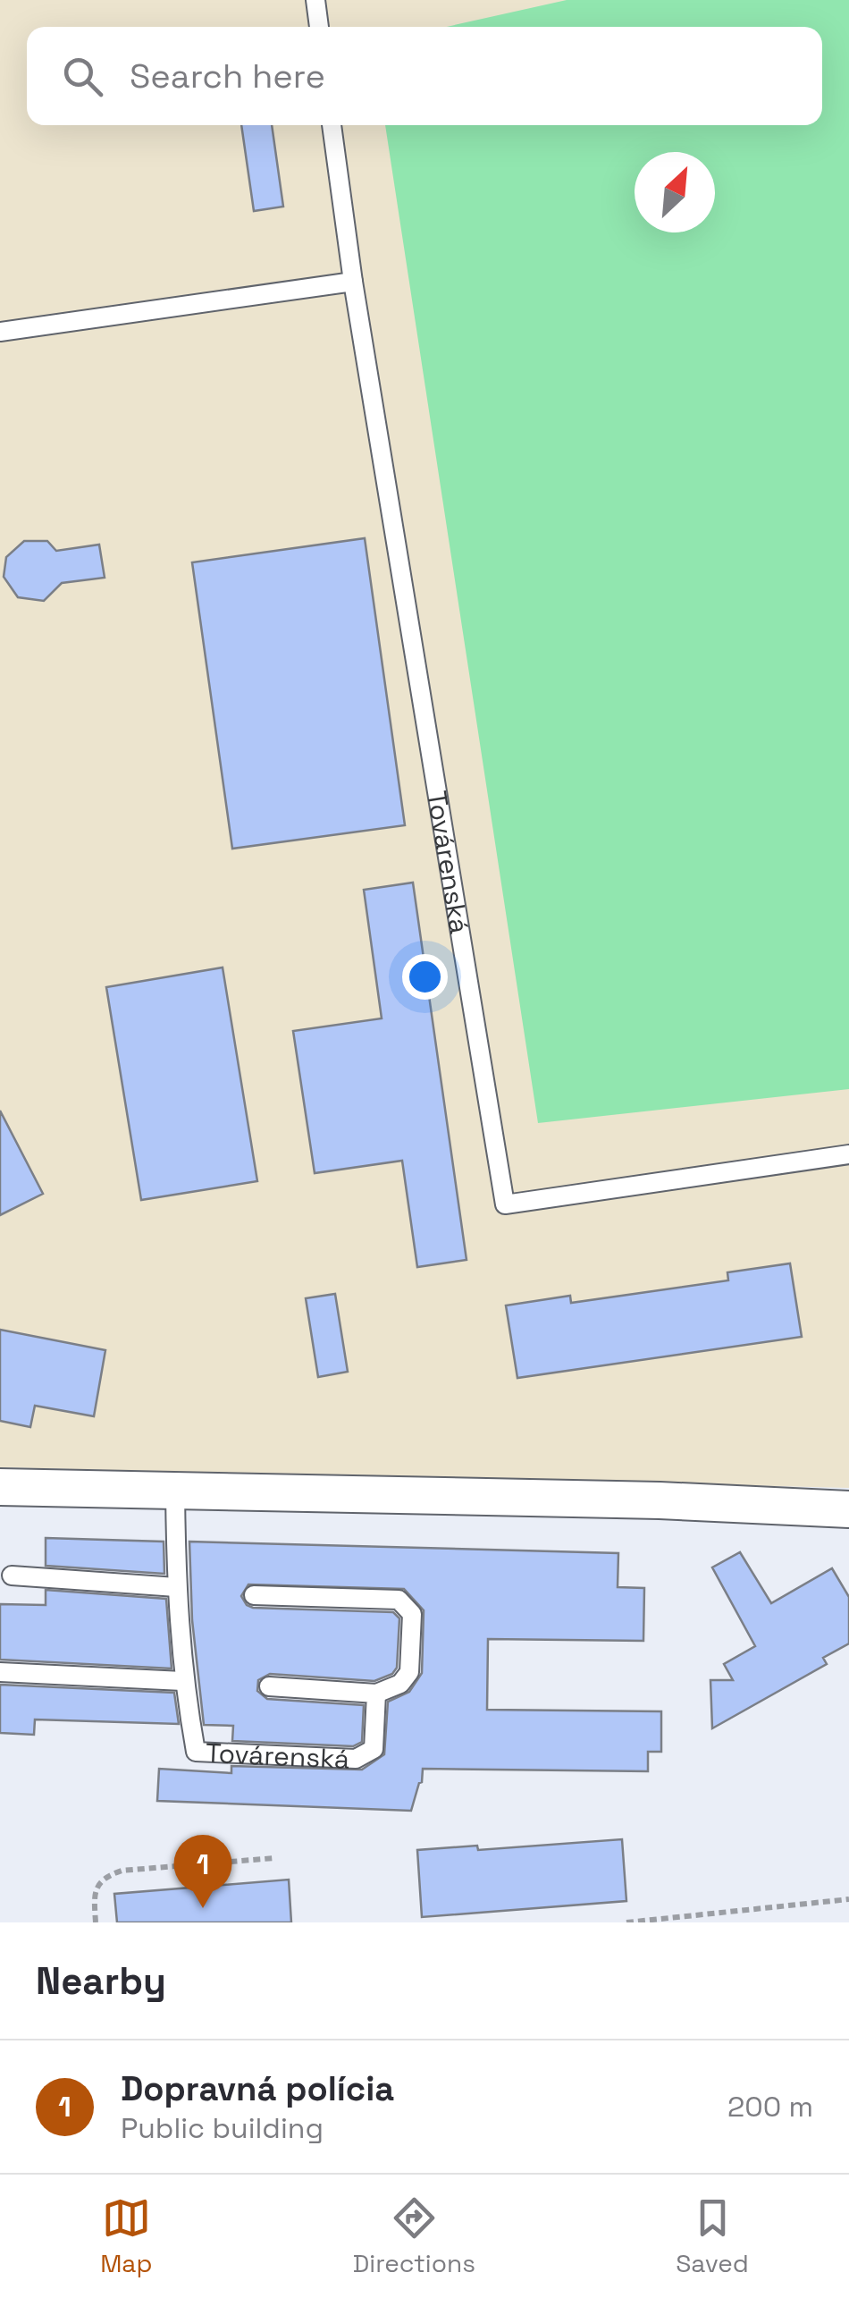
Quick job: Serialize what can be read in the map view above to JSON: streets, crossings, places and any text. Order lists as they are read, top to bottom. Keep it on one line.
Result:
{"streets":{"lane":["Továrenská"]},"north":"top right","page":{"search":"Search here","pins":"1","heading":"Nearby","list":[{"mark":"1","name":"Dopravná polícia","note":"Public building","value":"200 m"}],"nav":["Map","Directions","Saved"]}}
